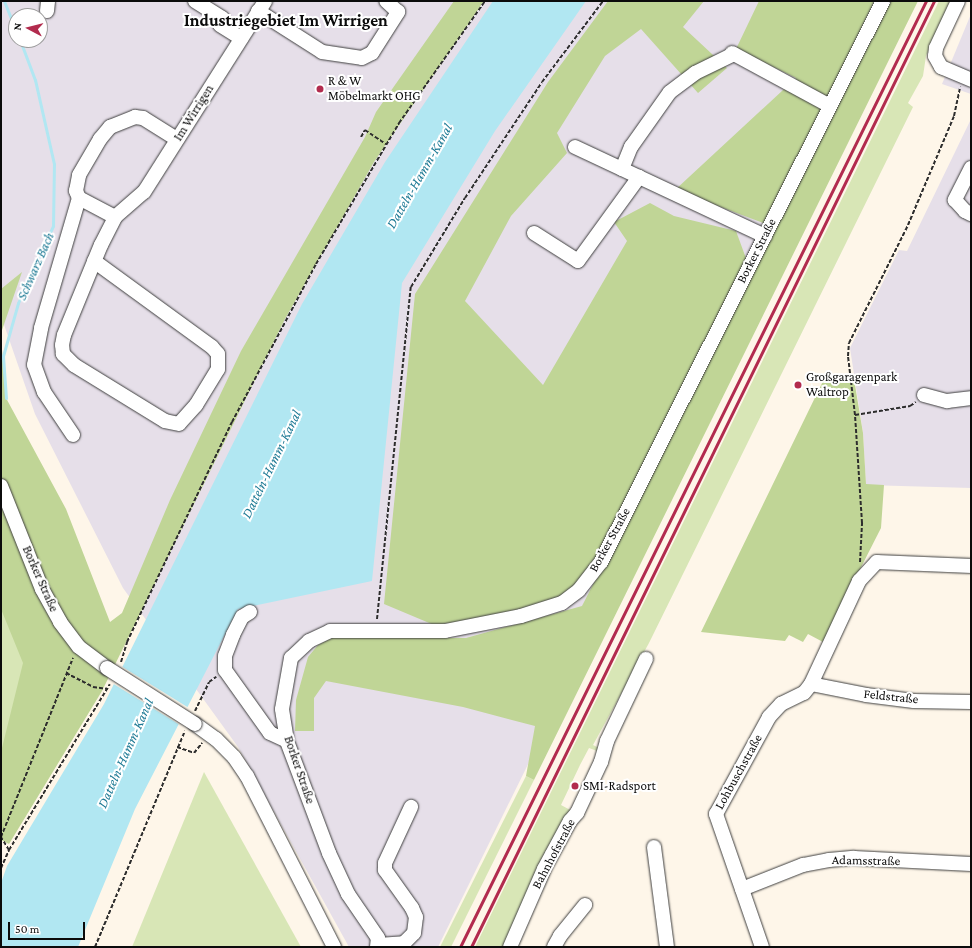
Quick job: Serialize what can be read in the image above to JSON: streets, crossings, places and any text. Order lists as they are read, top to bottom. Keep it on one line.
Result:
{"streets":{"street":["Im Wirrigen","Borker Straße","Feldstraße","Lohbuschstraße","Bahnhofstraße","Adamsstraße"]},"crossings":[["Feldstraße","Lohbuschstraße"],["Lohbuschstraße","Adamsstraße"]],"districts":["Industriegebiet Im Wirrigen"],"water":["Datteln-Hamm-Kanal","Schwarz Bach"],"places":["R & W Möbelmarkt OHG","Großgaragenpark Waltrop","SMI-Radsport"],"scale_bar":"50 m","north":"left"}
